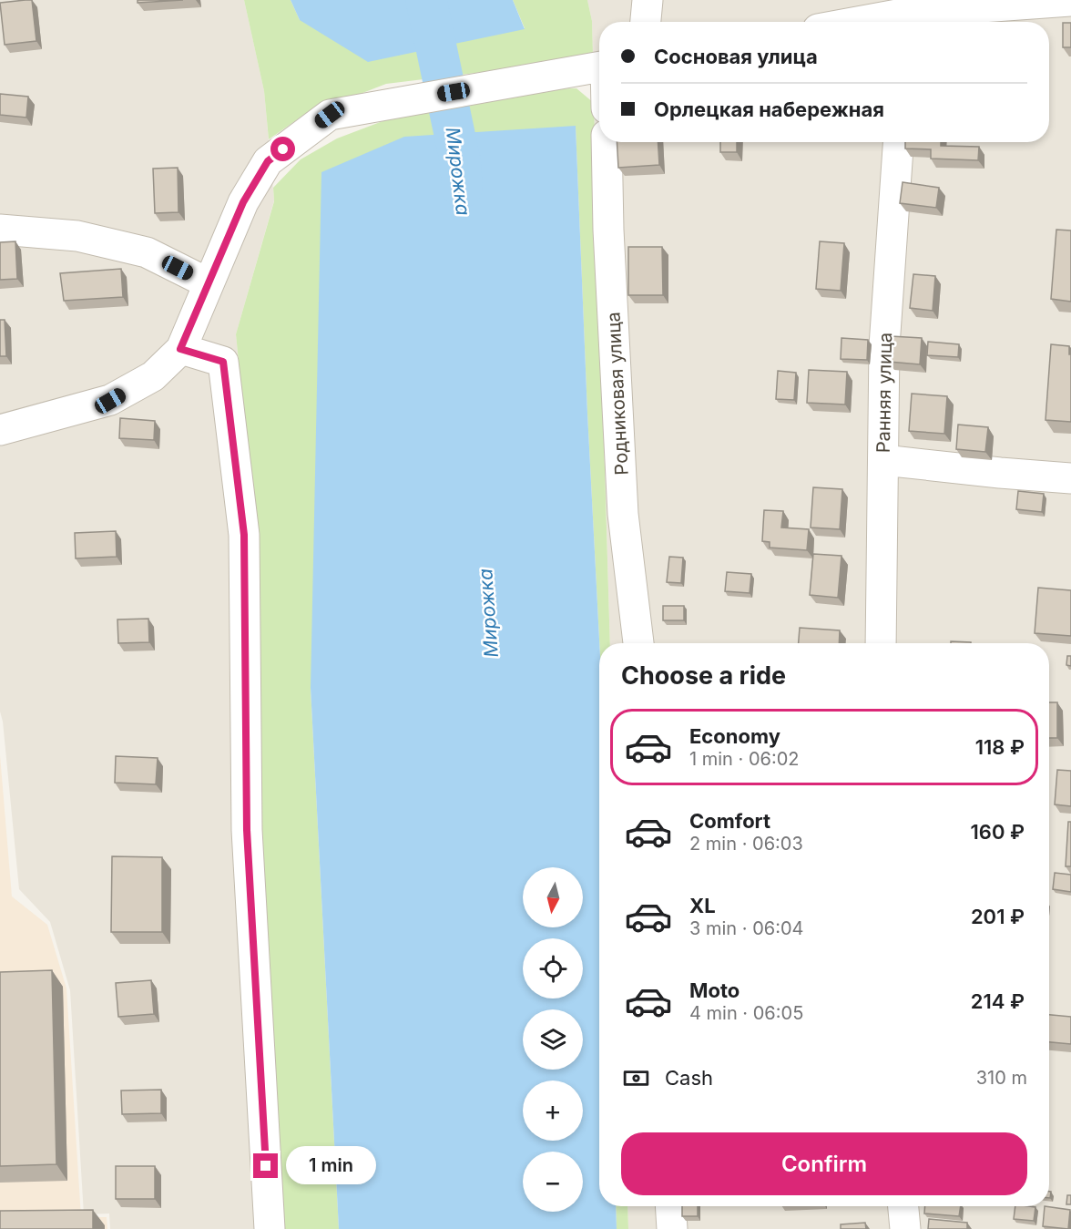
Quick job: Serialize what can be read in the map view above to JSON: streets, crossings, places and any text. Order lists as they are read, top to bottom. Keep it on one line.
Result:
{"streets":{"street":["Ранняя улица","Родниковая улица"]},"water":["Мирожка"],"north":"bottom","page":{"banner":["Сосновая улица","Орлецкая набережная"],"heading":"Choose a ride","list":[{"name":"Economy","note":"1 min · 06:02","value":"118 ₽"},{"name":"Comfort","note":"2 min · 06:03","value":"160 ₽"},{"name":"XL","note":"3 min · 06:04","value":"201 ₽"},{"name":"Moto","note":"4 min · 06:05","value":"214 ₽"}],"map_buttons":["+","−"],"pay":["Cash","310 m"],"buttons":"Confirm","bubble":"1 min"}}
